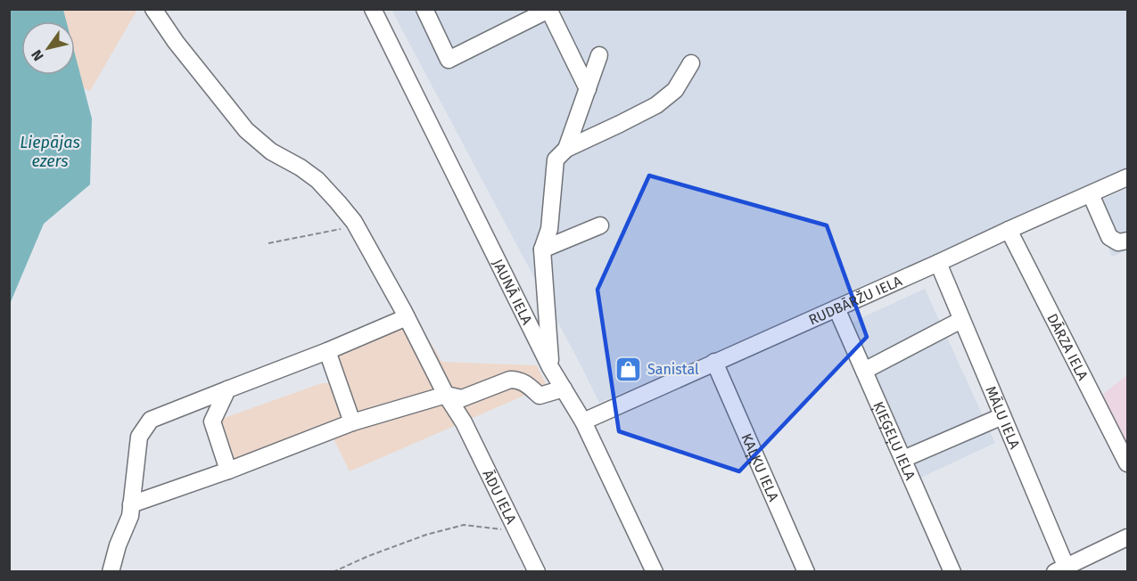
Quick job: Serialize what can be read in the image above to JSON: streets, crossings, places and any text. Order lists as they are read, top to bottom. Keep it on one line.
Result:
{"streets":{"street":["JAUNĀ IELA","RUDBĀRŽU IELA","DĀRZA IELA","MĀLU IELA","ĶIEĢEĻU IELA","KAĻĶU IELA","ĀDU IELA"]},"crossings":[["JAUNĀ IELA","RUDBĀRŽU IELA"],["RUDBĀRŽU IELA","DĀRZA IELA"],["RUDBĀRŽU IELA","MĀLU IELA"],["RUDBĀRŽU IELA","ĶIEĢEĻU IELA"],["RUDBĀRŽU IELA","KAĻĶU IELA"]],"water":["Liepājas ezers"],"places":{"shop":["Sanistal"]},"north":"bottom left"}
